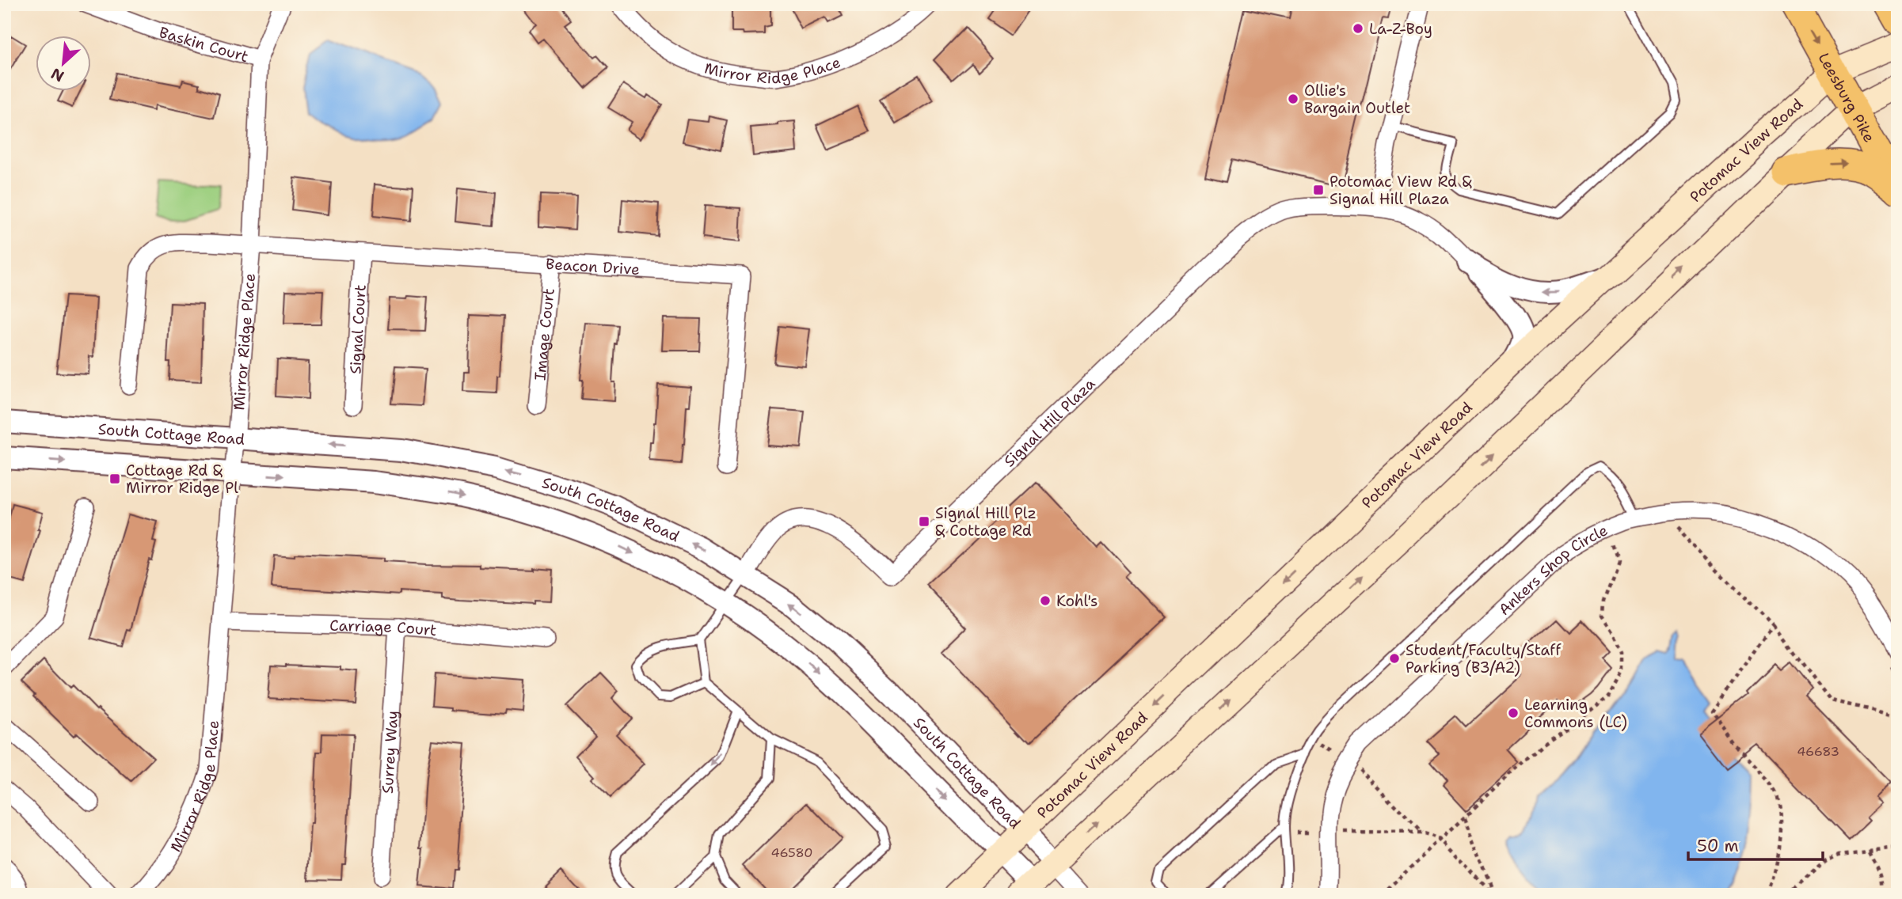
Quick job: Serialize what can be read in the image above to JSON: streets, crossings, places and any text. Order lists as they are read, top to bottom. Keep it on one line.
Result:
{"streets":{"highway":["Leesburg Pike"],"main road":["Potomac View Road"],"street":["Baskin Court","Mirror Ridge Place","Beacon Drive","Signal Court","Image Court","Signal Hill Plaza","South Cottage Road","Ankers Shop Circle","Carriage Court","Surrey Way"]},"crossings":[["Baskin Court","Mirror Ridge Place"],["Mirror Ridge Place","Beacon Drive"],["Mirror Ridge Place","South Cottage Road"],["Mirror Ridge Place","Carriage Court"],["Leesburg Pike","Potomac View Road"],["Potomac View Road","South Cottage Road"],["Beacon Drive","Signal Court"],["Beacon Drive","Image Court"],["Signal Hill Plaza","South Cottage Road"],["Carriage Court","Surrey Way"]],"one_way":["Leesburg Pike"],"places":{"other":["La-Z-Boy","Ollie's Bargain Outlet","Kohl's","Student/Faculty/Staff Parking (B3/A2)","Learning Commons (LC)"],"transit":["Potomac View Rd & Signal Hill Plaza","Cottage Rd & Mirror Ridge Pl","Signal Hill Plz & Cottage Rd"]},"house_numbers":["46683","46580"],"scale_bar":"50 m","north":"bottom left"}
